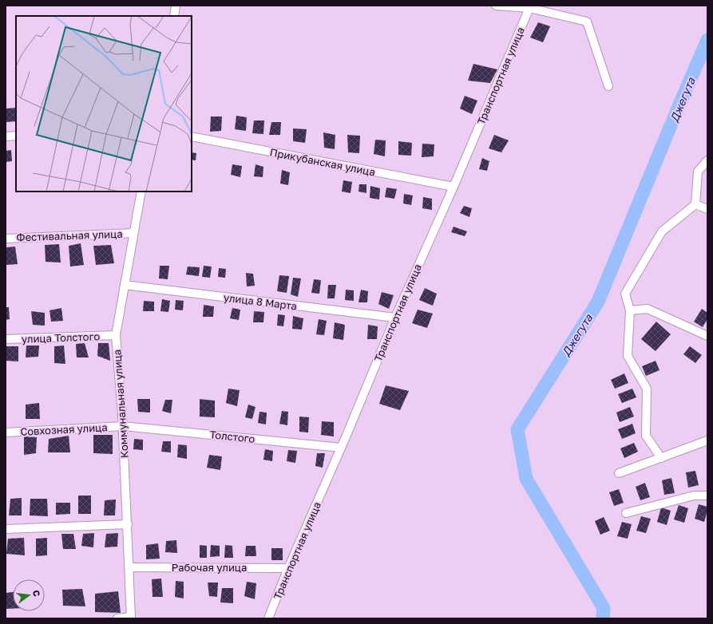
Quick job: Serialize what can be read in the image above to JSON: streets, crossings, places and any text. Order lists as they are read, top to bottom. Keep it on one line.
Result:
{"streets":{"street":["Транспортная улица","Прикубанская улица","Фестивальная улица","улица 8 Марта","улица Толстого","Коммунальная улица","Совхозная улица","Толстого","Рабочая улица"]},"crossings":[["Транспортная улица","Прикубанская улица"],["Транспортная улица","улица 8 Марта"],["Транспортная улица","Толстого"],["Транспортная улица","Рабочая улица"],["Фестивальная улица","Коммунальная улица"],["улица 8 Марта","Коммунальная улица"],["улица Толстого","Коммунальная улица"],["Коммунальная улица","Совхозная улица"],["Коммунальная улица","Толстого"],["Коммунальная улица","Рабочая улица"],["Совхозная улица","Толстого"]],"water":["Джегута"],"north":"right"}
